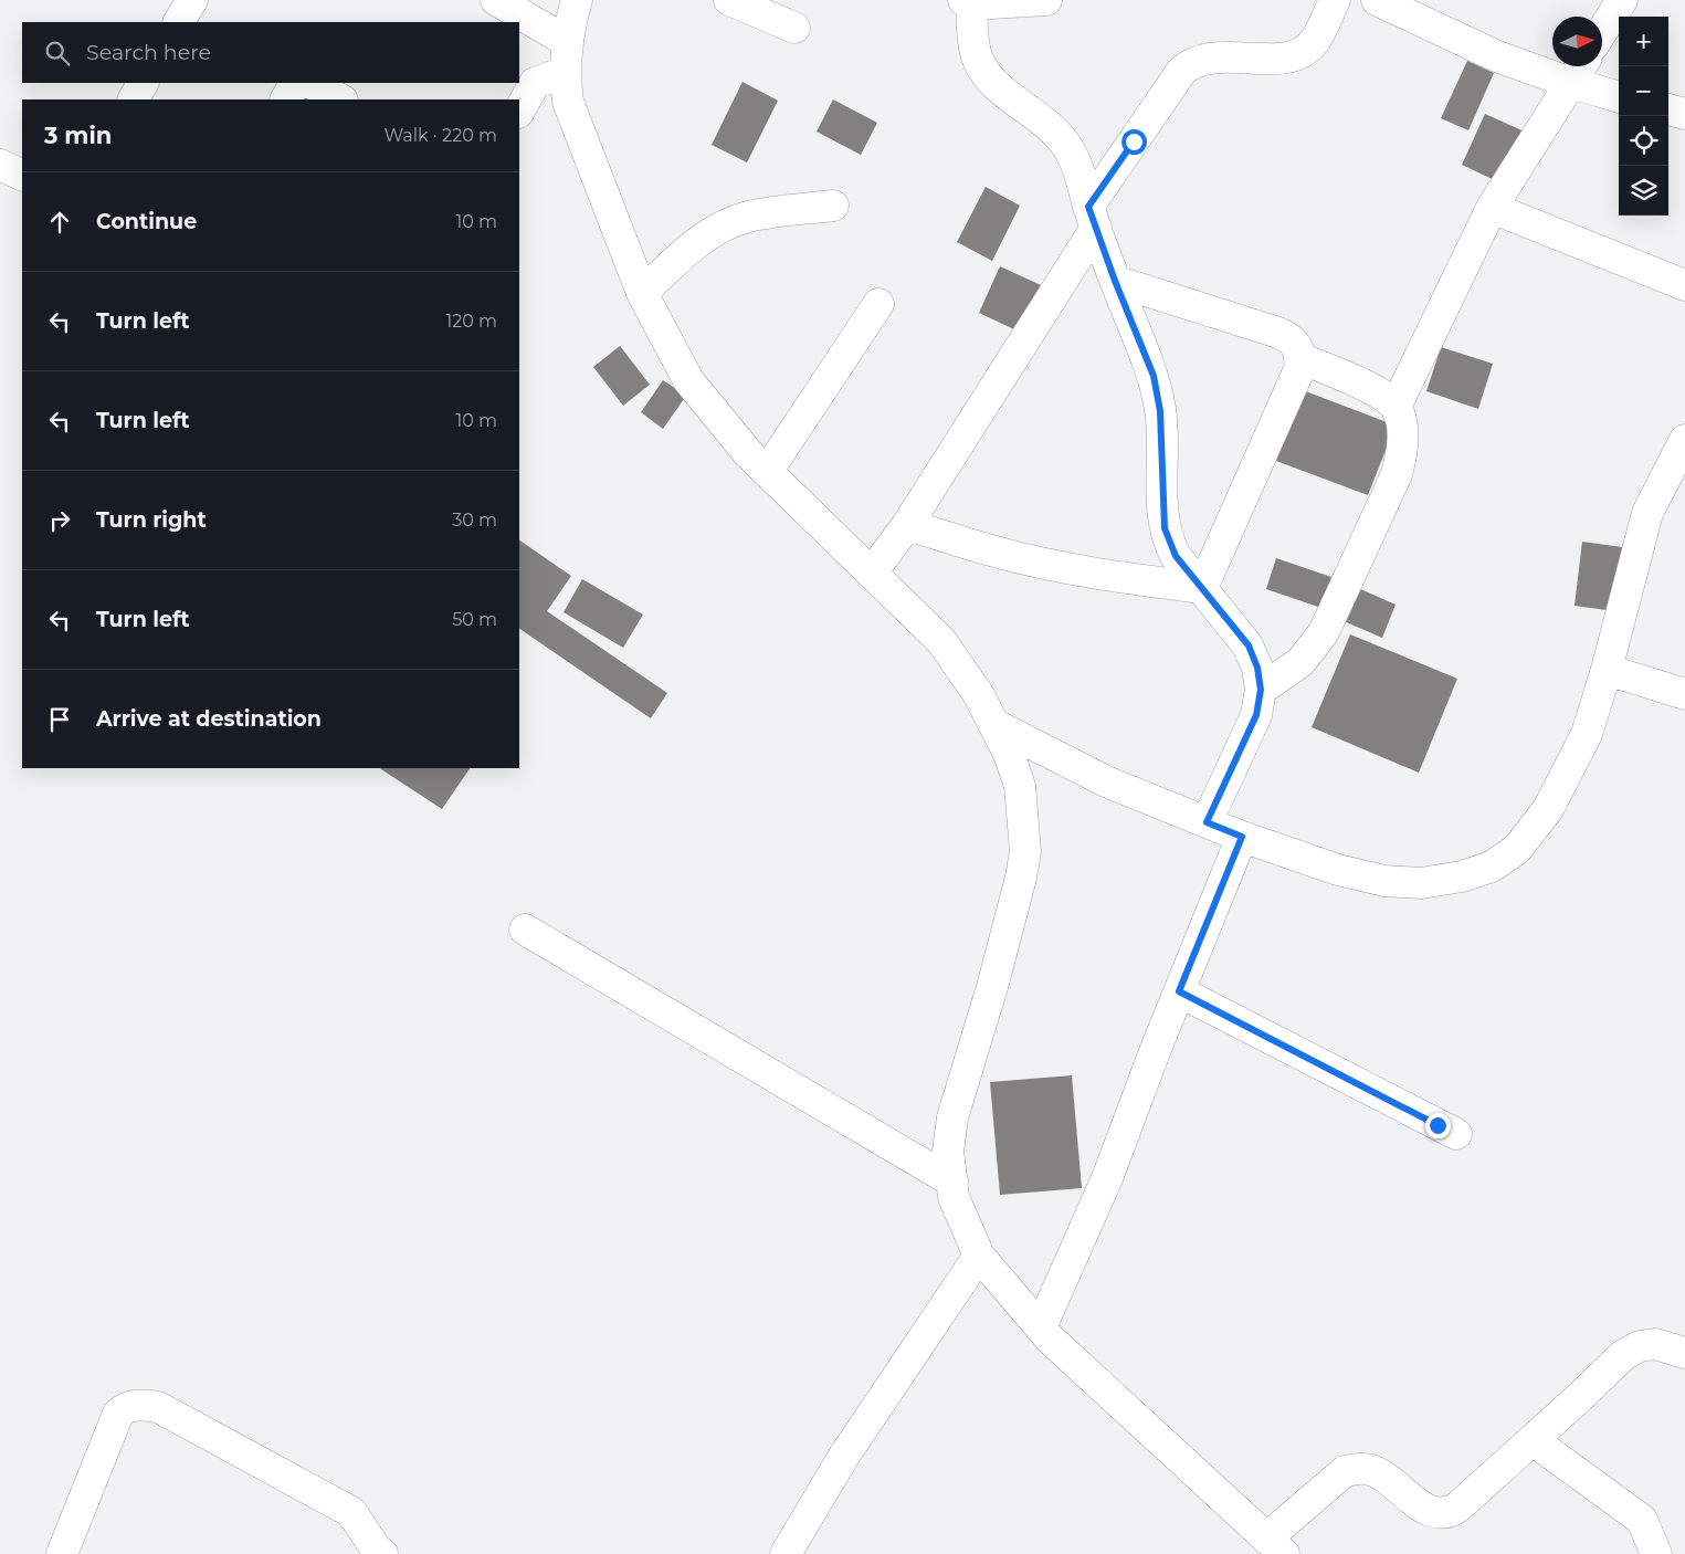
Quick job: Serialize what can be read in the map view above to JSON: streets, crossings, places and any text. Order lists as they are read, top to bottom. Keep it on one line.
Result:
{"north":"right","page":{"map_buttons":["+","−"],"search":"Search here","heading":["3 min","Walk · 220 m"],"list":[["Continue","10 m"],["Turn left","120 m"],["Turn left","10 m"],["Turn right","30 m"],["Turn left","50 m"],"Arrive at destination"]}}
